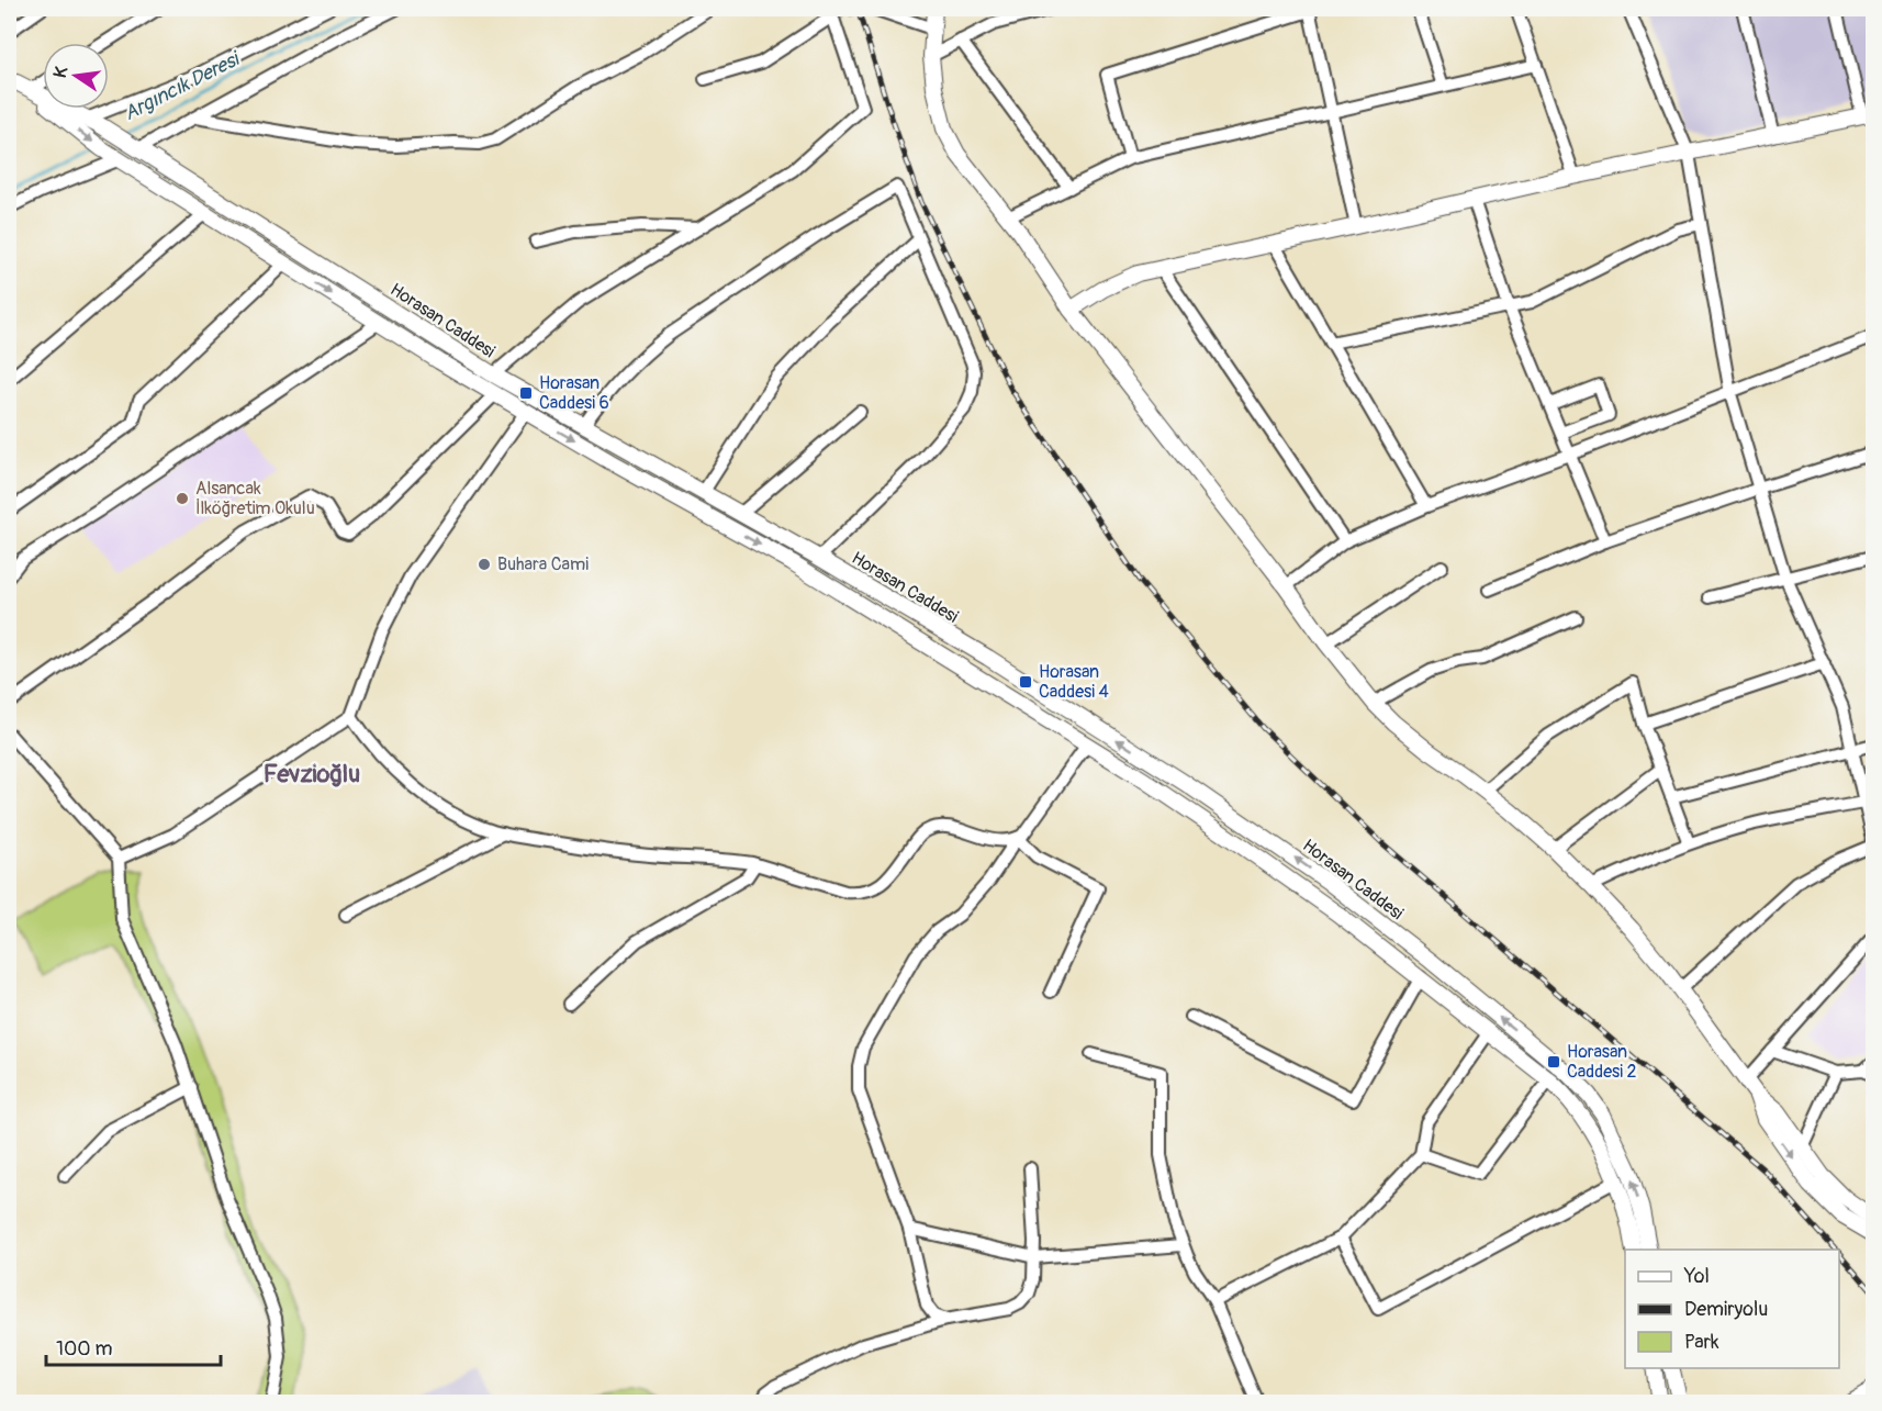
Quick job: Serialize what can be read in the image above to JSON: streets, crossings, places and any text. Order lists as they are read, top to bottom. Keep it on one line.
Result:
{"streets":{"street":["Horasan Caddesi"]},"districts":["Fevzioğlu"],"water":["Argıncık Deresi"],"places":{"transit":["Horasan Caddesi 6","Horasan Caddesi 4","Horasan Caddesi 2"],"other":["Alsancak İlköğretim Okulu","Buhara Cami"]},"legend":["Yol","Demiryolu","Park"],"scale_bar":"100 m","north":"left"}
